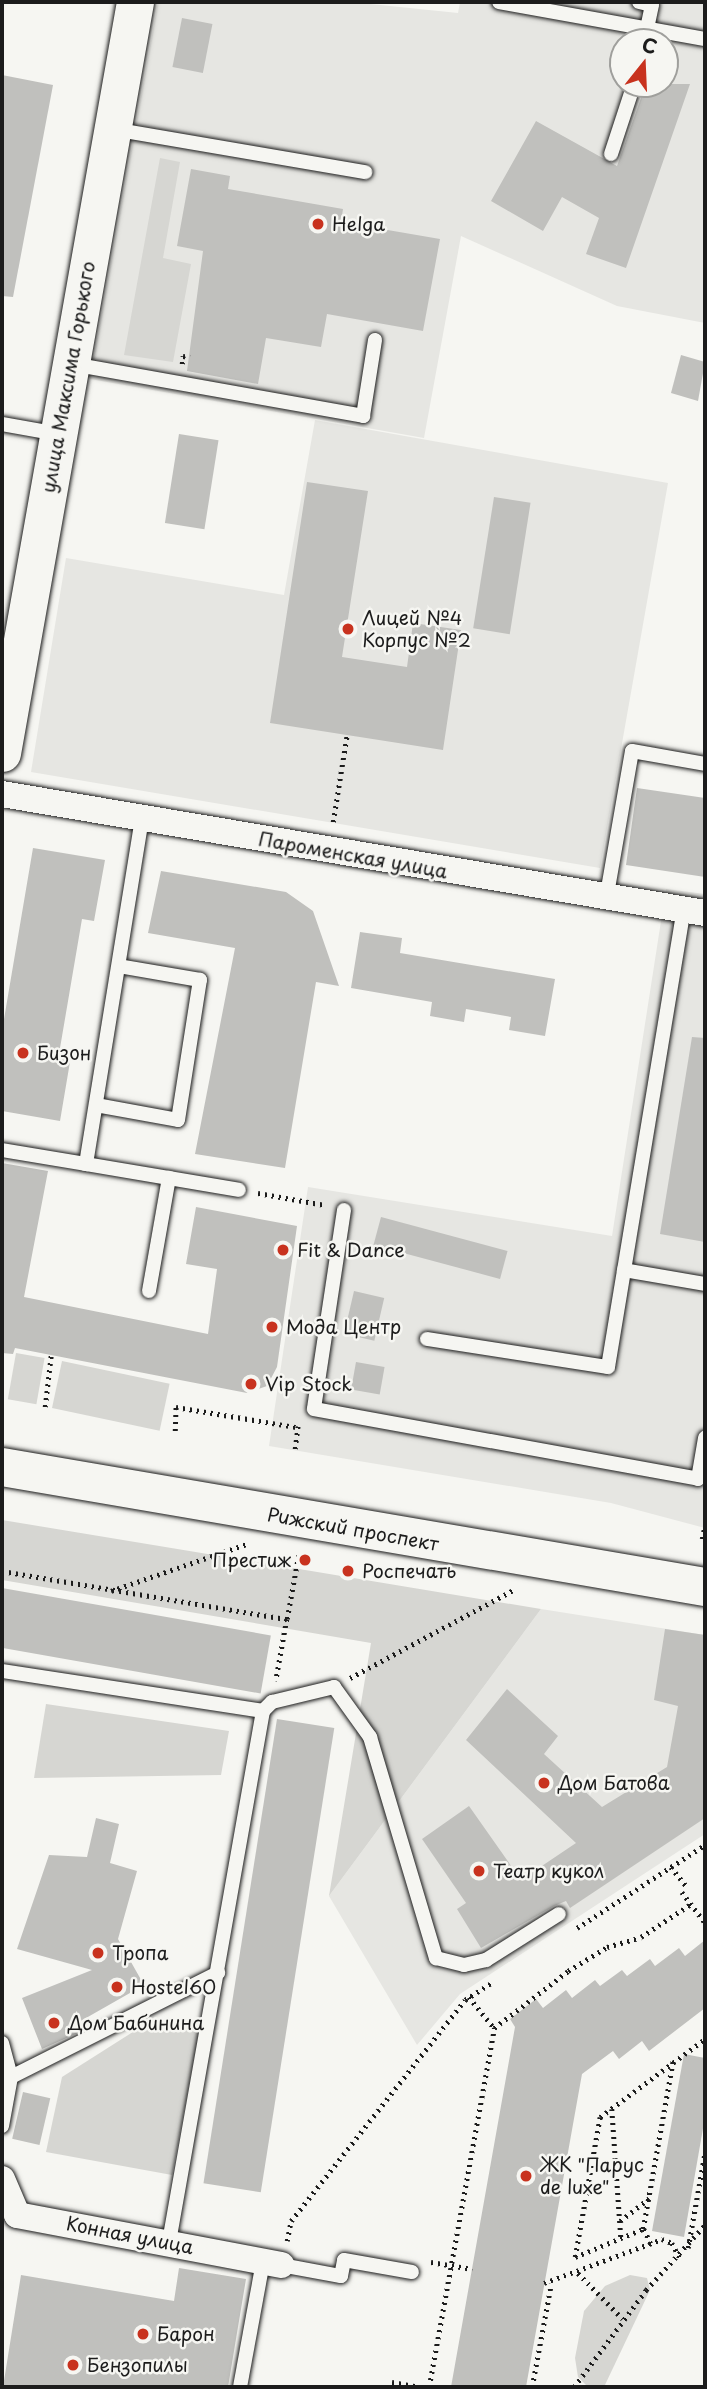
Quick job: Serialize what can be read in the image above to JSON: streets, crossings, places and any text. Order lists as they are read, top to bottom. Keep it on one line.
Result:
{"streets":{"main road":["улица Максима Горького","Рижский проспект"],"street":["Пароменская улица","Конная улица"]},"places":["Helga","Лицей №4 Корпус №2","Бизон","Fit & Dance","Мода Центр","Vip Stock","Престиж","Роспечать","Дом Батова","Театр кукол","Тропа","Hostel60","Дом Бабинина","ЖК \"Парус de luxe\"","Барон","Бензопилы"],"north":"top"}
